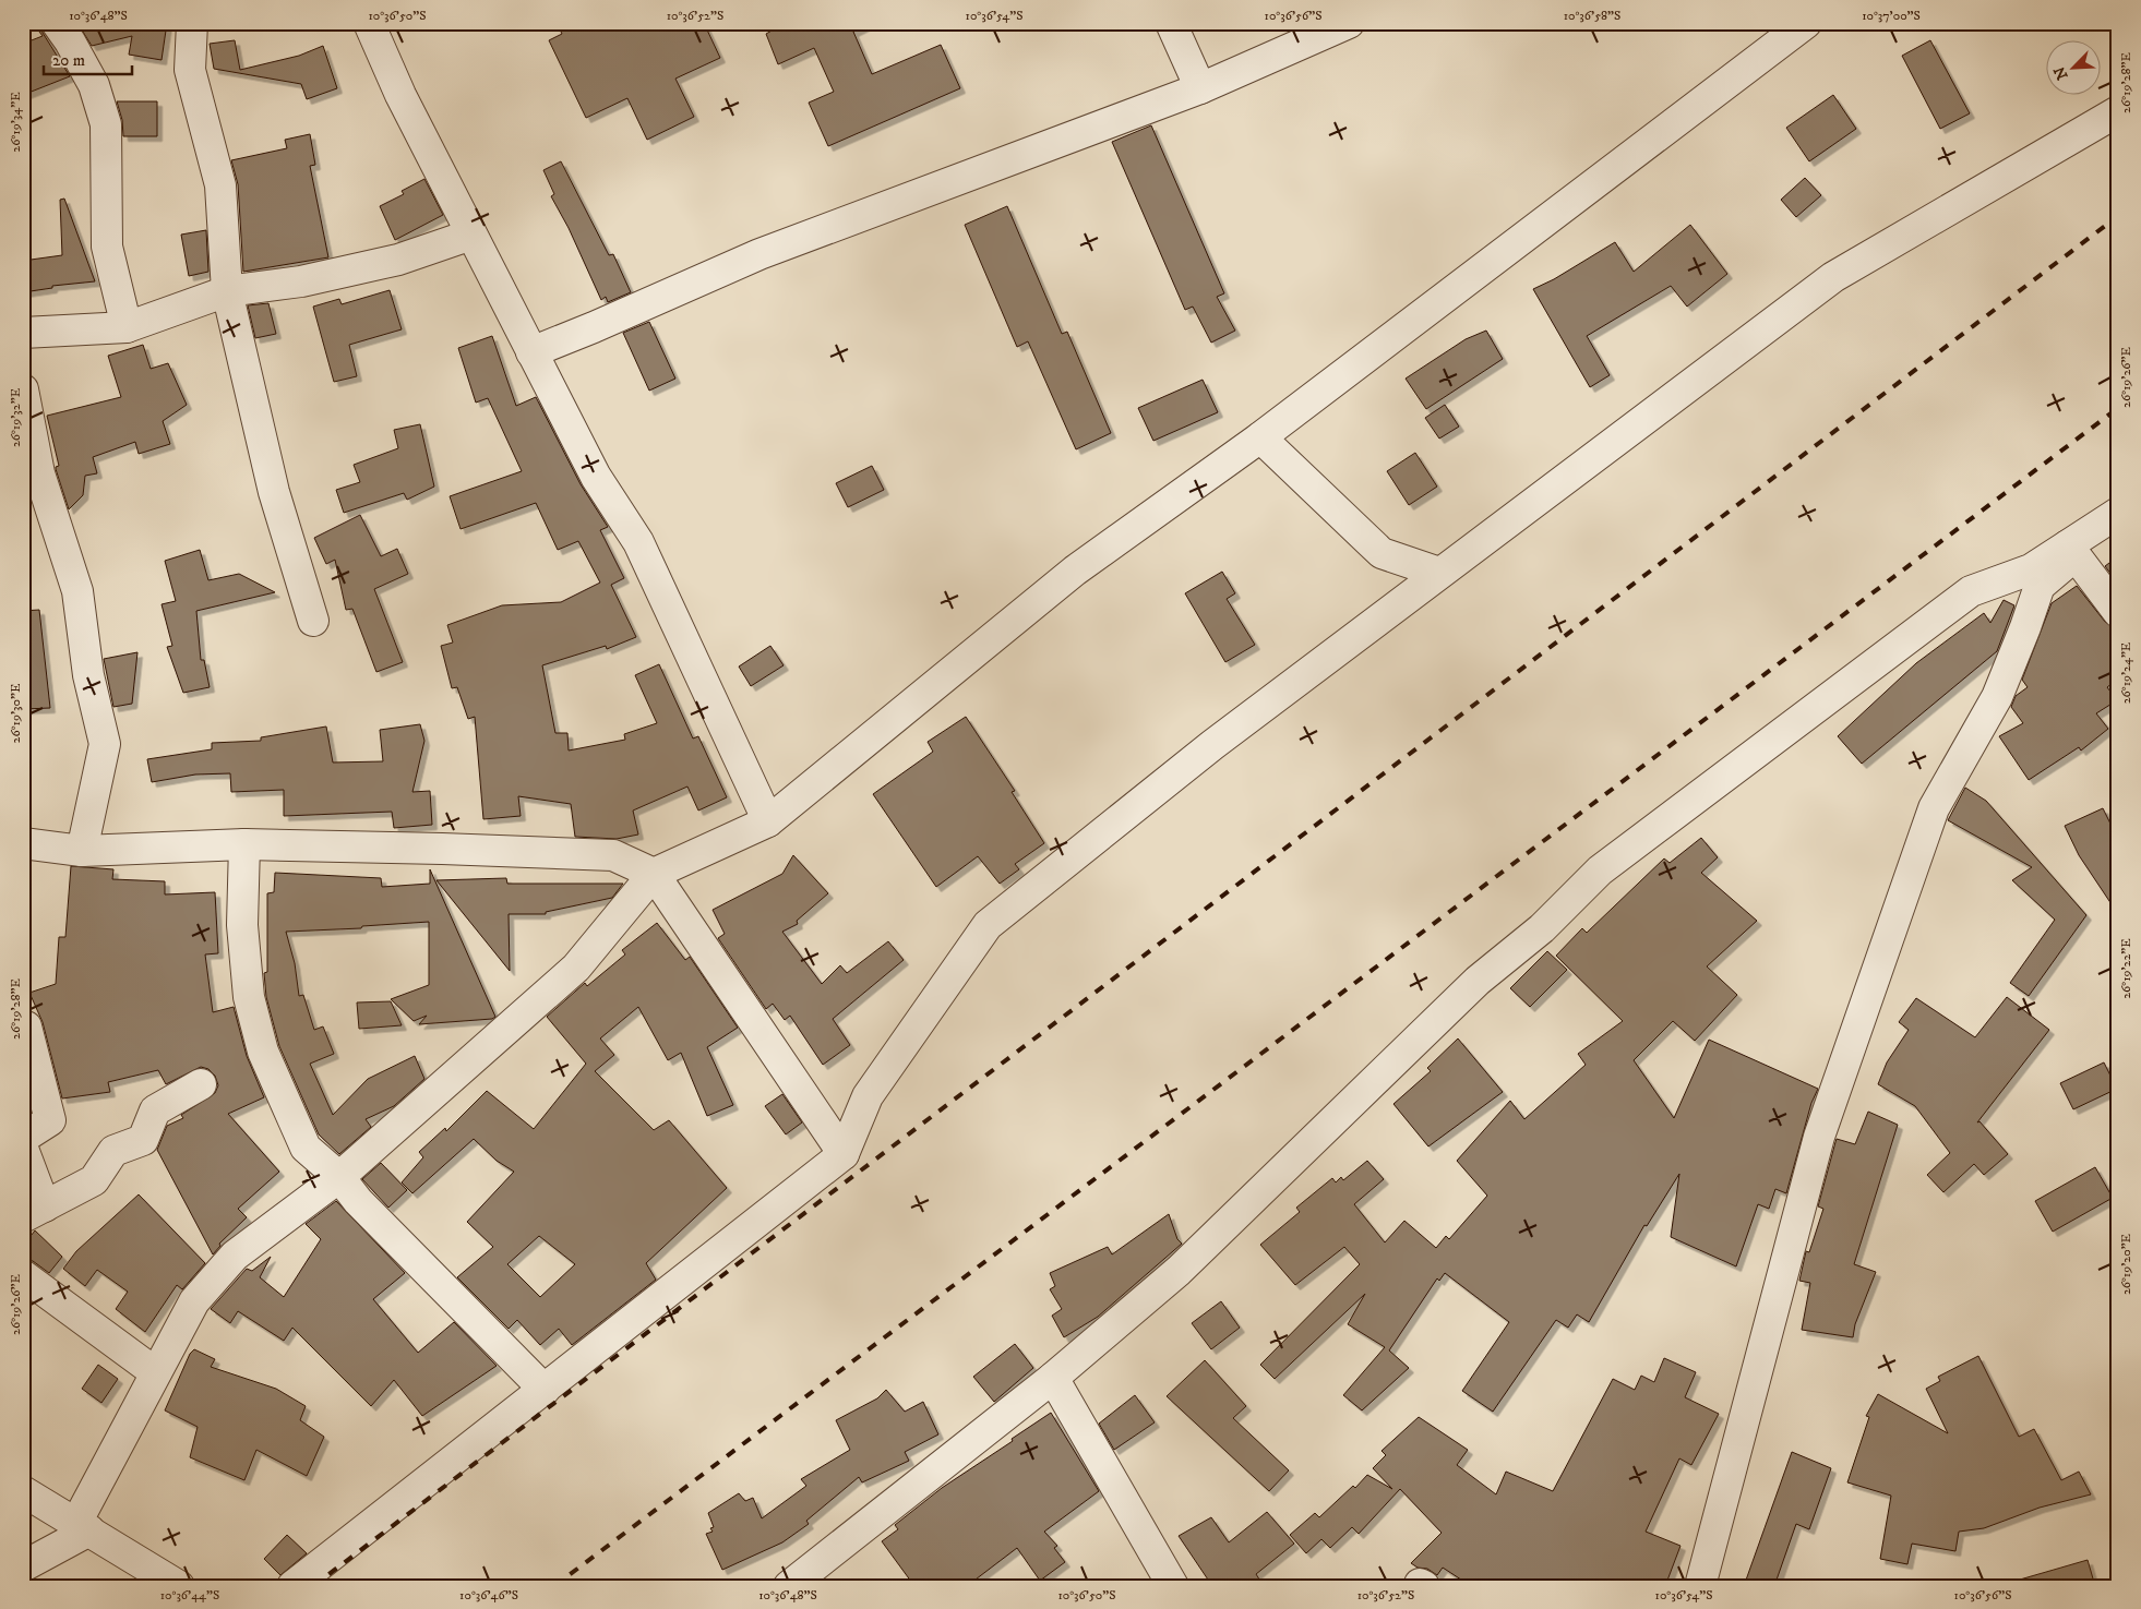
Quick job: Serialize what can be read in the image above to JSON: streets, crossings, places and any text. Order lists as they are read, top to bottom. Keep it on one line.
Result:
{"scale_bar":"20 m","north":"bottom left","coordinates":["10°36'48\"S","10°36'50\"S","10°36'52\"S","10°36'54\"S","10°36'56\"S","10°36'58\"S","10°37'00\"S","26°19'28\"E","26°19'34\"E","26°19'26\"E","26°19'32\"E","26°19'24\"E","26°19'30\"E","26°19'22\"E","26°19'20\"E","10°36'44\"S","10°36'46\"S"]}
